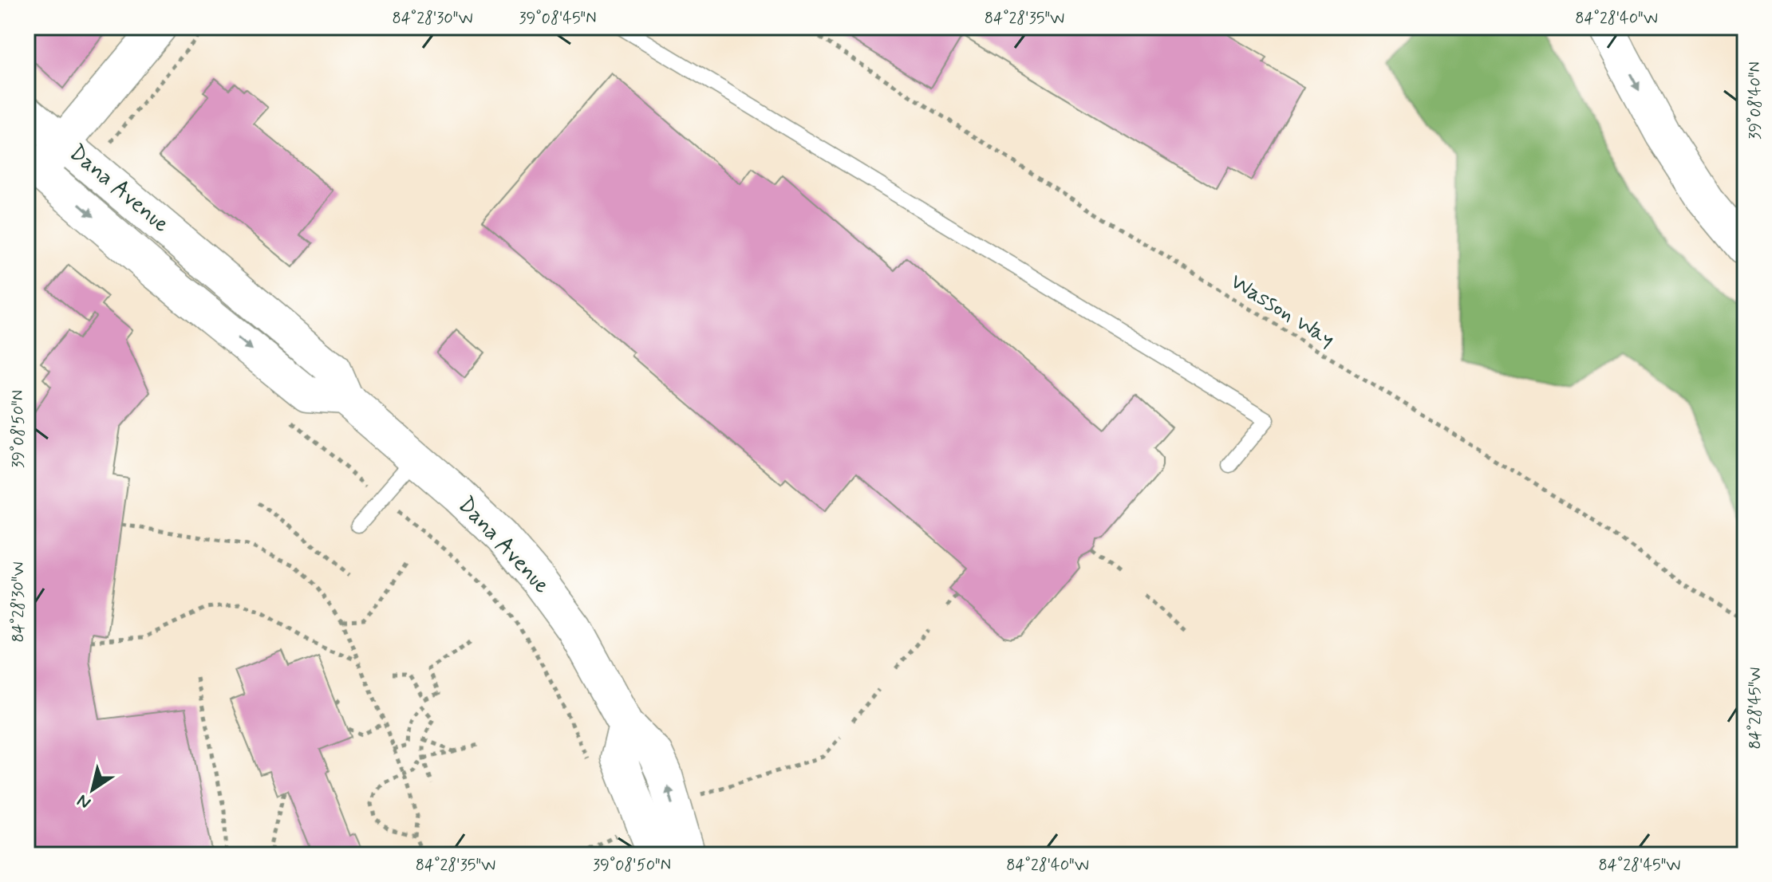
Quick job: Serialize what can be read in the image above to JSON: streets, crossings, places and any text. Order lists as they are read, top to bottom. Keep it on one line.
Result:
{"streets":{"main road":["Dana Avenue"],"path":["Wasson Way"]},"north":"bottom left","coordinates":["84°28'30\"W","39°08'45\"N","84°28'35\"W","84°28'40\"W","39°08'40\"N","39°08'50\"N","84°28'45\"W"]}
